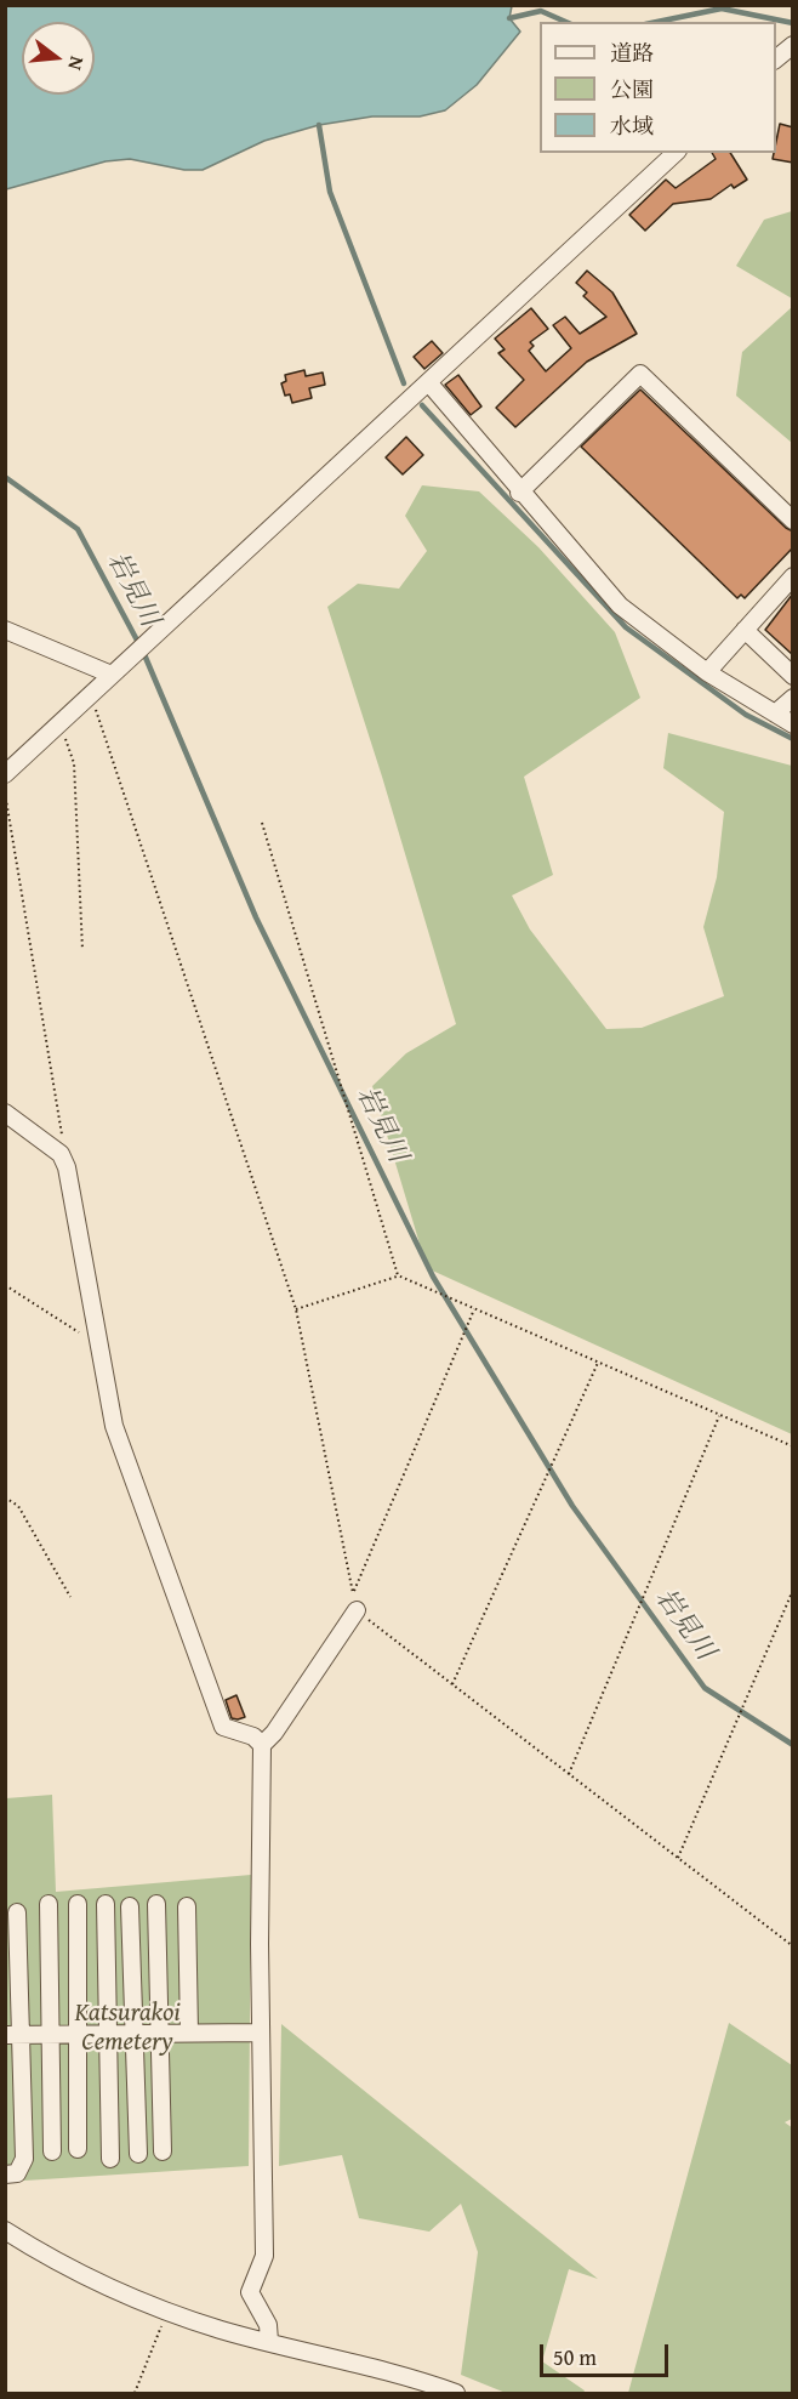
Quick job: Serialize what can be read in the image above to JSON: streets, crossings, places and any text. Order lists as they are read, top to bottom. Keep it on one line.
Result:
{"water":["岩見川"],"parks":["Katsurakoi Cemetery"],"legend":["道路","公園","水域"],"scale_bar":"50 m","north":"right"}
